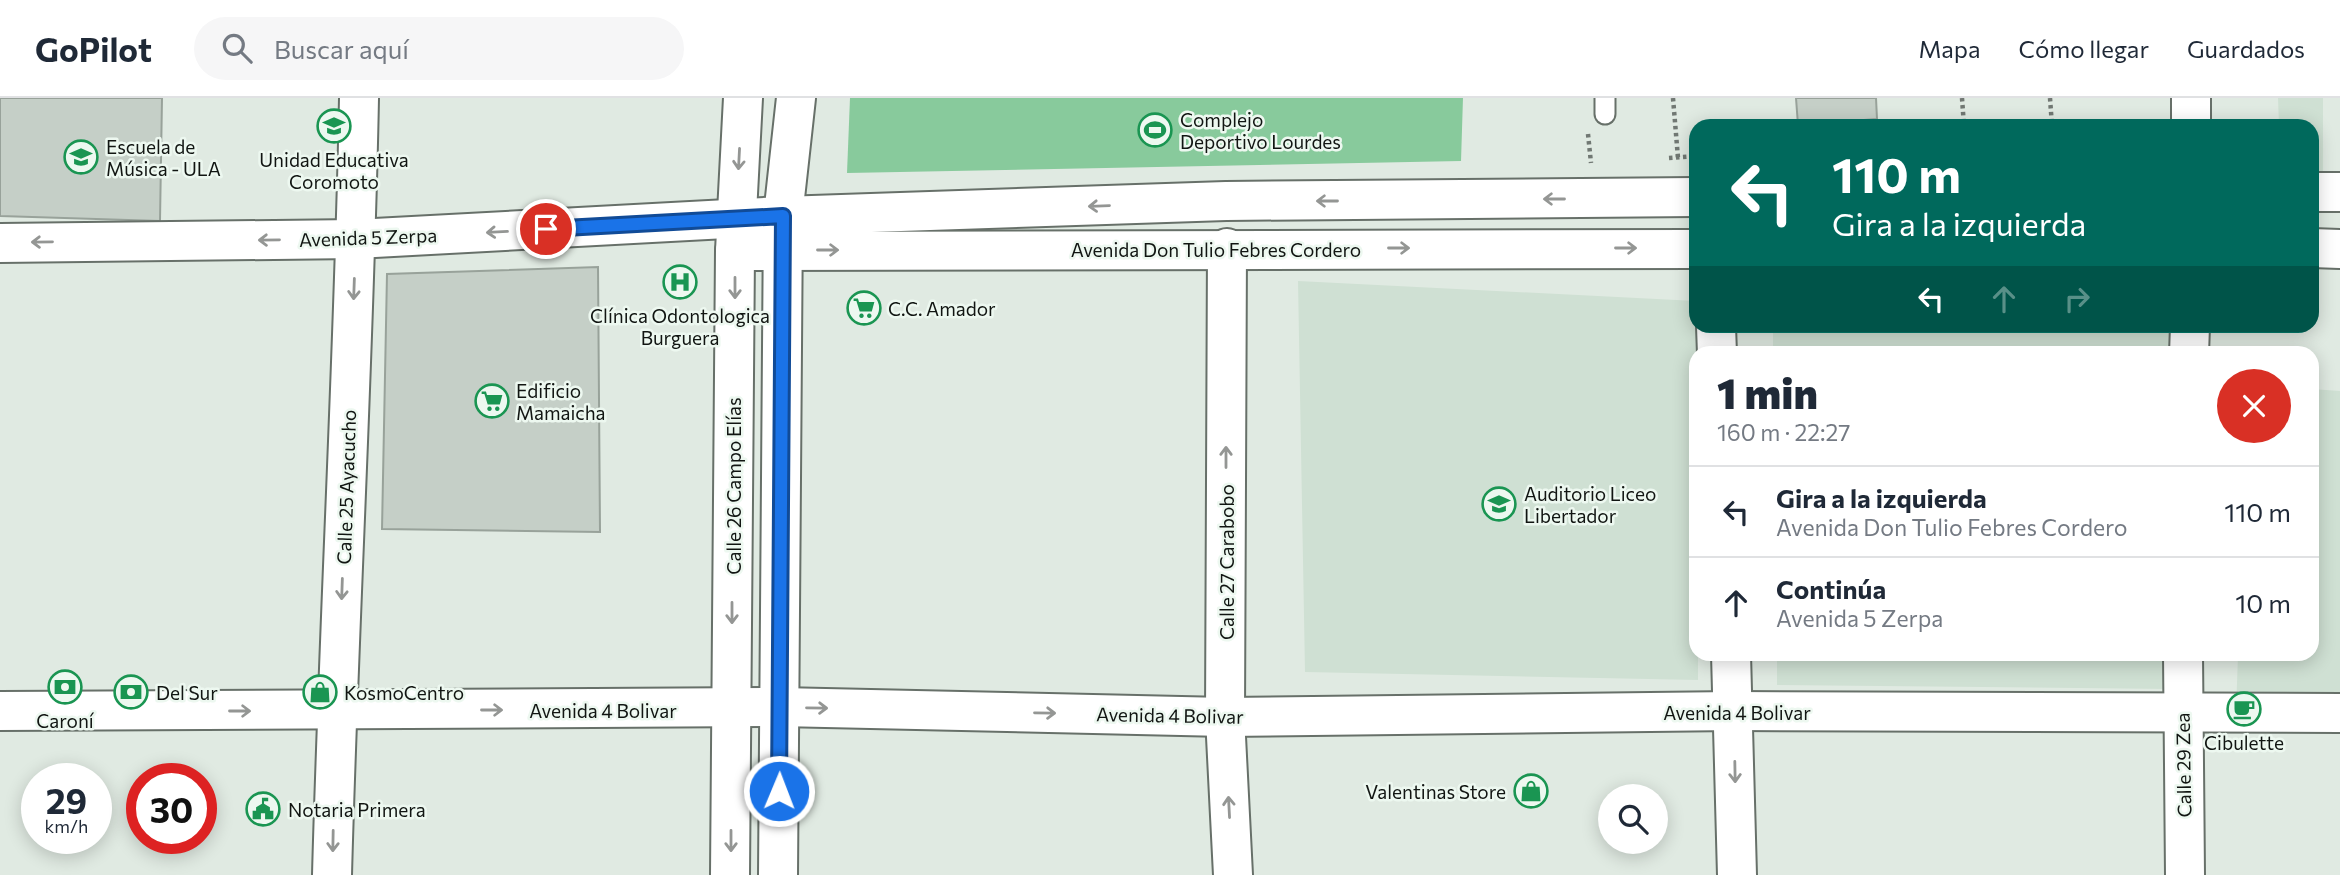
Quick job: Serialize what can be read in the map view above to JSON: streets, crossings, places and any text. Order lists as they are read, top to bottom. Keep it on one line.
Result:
{"streets":{"street":["Avenida 5 Zerpa","Avenida Don Tulio Febres Cordero","Calle 26 Campo Elías","Calle 25 Ayacucho","Calle 27 Carabobo","Avenida 4 Bolivar","Calle 29 Zea"]},"crossings":[["Avenida 5 Zerpa","Avenida Don Tulio Febres Cordero"],["Avenida 5 Zerpa","Calle 26 Campo Elías"],["Avenida 5 Zerpa","Calle 25 Ayacucho"],["Avenida Don Tulio Febres Cordero","Calle 26 Campo Elías"],["Avenida Don Tulio Febres Cordero","Calle 27 Carabobo"],["Calle 26 Campo Elías","Avenida 4 Bolivar"],["Calle 25 Ayacucho","Avenida 4 Bolivar"],["Calle 27 Carabobo","Avenida 4 Bolivar"],["Avenida 4 Bolivar","Calle 29 Zea"]],"one_way":["Avenida 5 Zerpa","Calle 25 Ayacucho","Calle 27 Carabobo","Avenida 4 Bolivar"],"places":{"school or university":["Unidad Educativa Coromoto","Escuela de Música - ULA","Auditorio Liceo Libertador"],"sports":["Complejo Deportivo Lourdes"],"hospital":["Clínica Odontologica Burguera"],"supermarket":["C.C. Amador","Edificio Mamaicha"],"bank":["Caroní","Del Sur"],"shop":["KosmoCentro","Valentinas Store"],"cafe":["Cibulette"],"public building":["Notaria Primera"]},"page":{"header":"GoPilot","search":"Buscar aquí","nav":["Mapa","Cómo llegar","Guardados"],"turn":["110 m","Gira a la izquierda"],"heading":["1 min","160 m · 22:27"],"list":[{"name":"Gira a la izquierda","note":"Avenida Don Tulio Febres Cordero","value":"110 m"},{"name":"Continúa","note":"Avenida 5 Zerpa","value":"10 m"}],"speed":"29 km/h","limit":"30"}}
